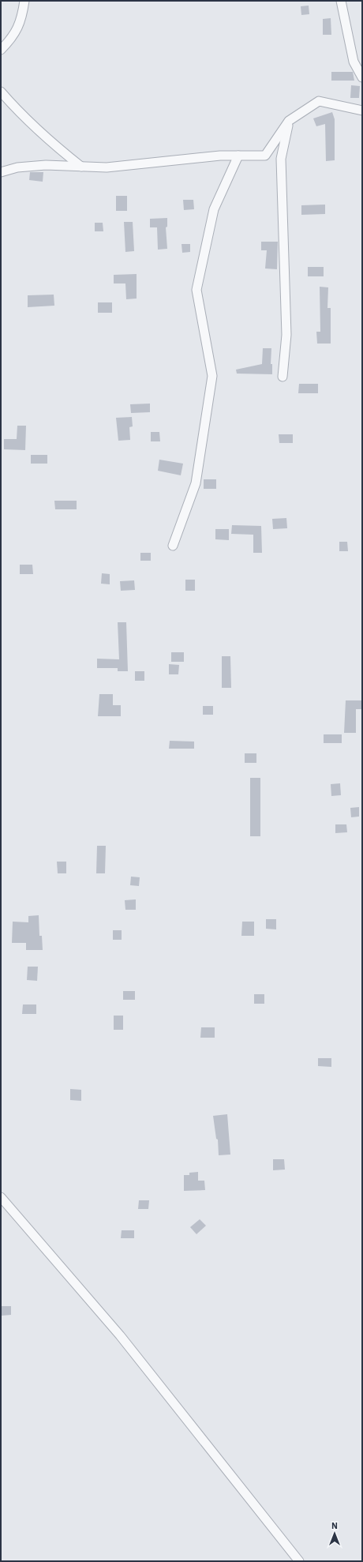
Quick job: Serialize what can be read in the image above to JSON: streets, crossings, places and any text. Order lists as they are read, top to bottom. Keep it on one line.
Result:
{"north":"top"}
